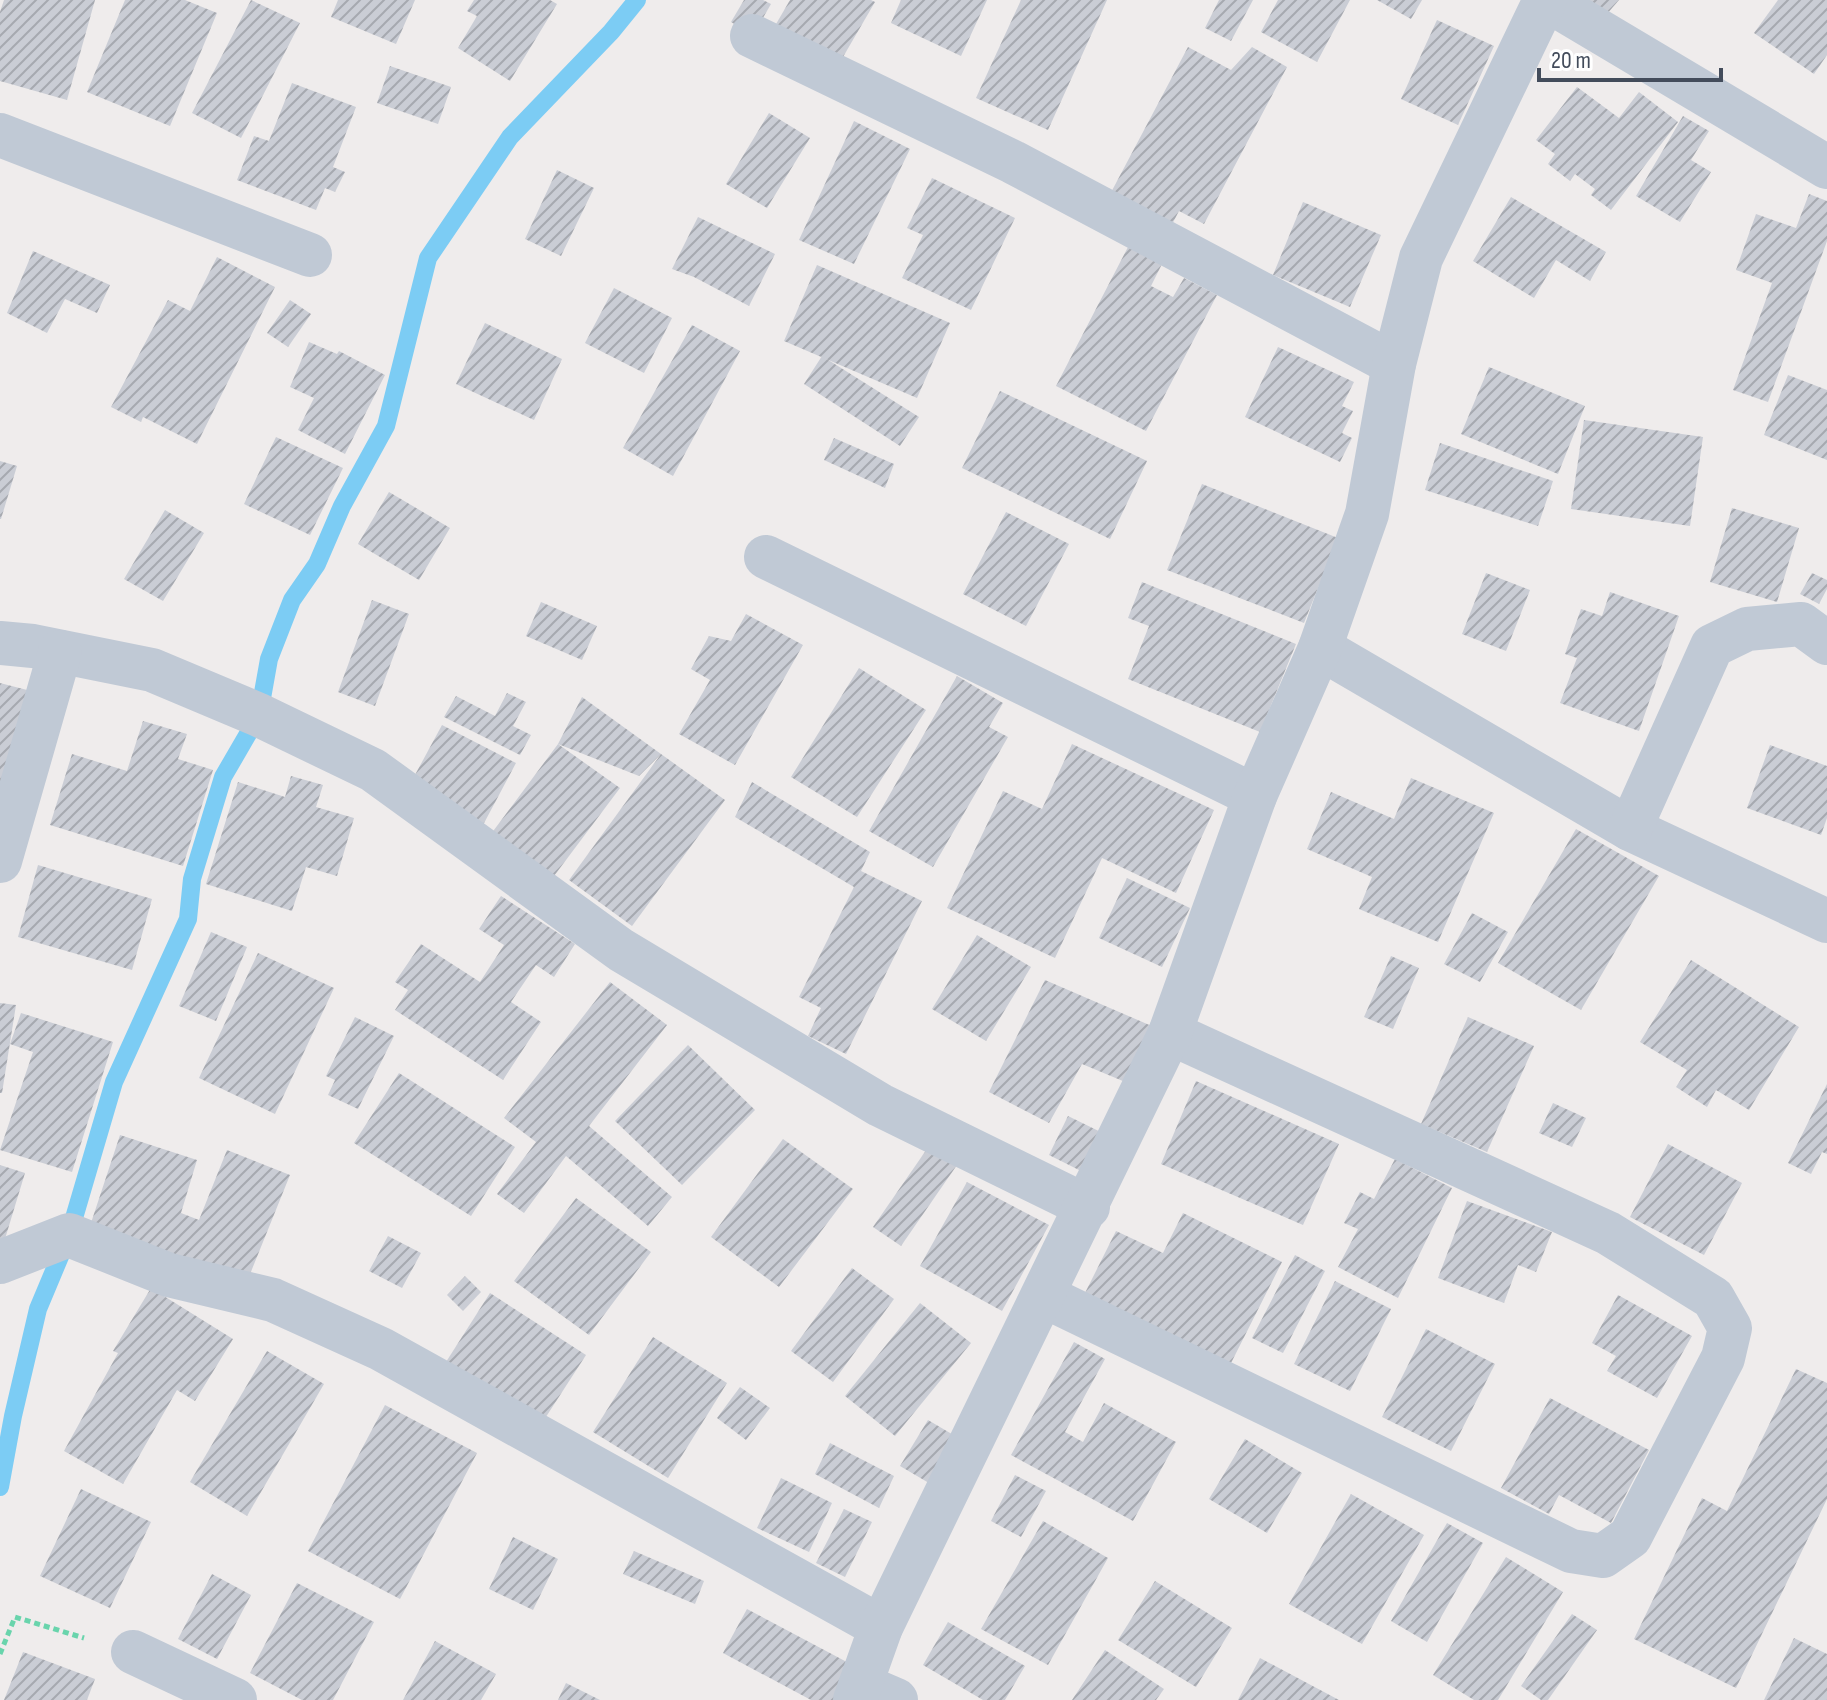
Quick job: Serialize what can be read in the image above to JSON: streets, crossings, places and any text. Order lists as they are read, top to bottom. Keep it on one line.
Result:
{"scale_bar":"20 m"}
